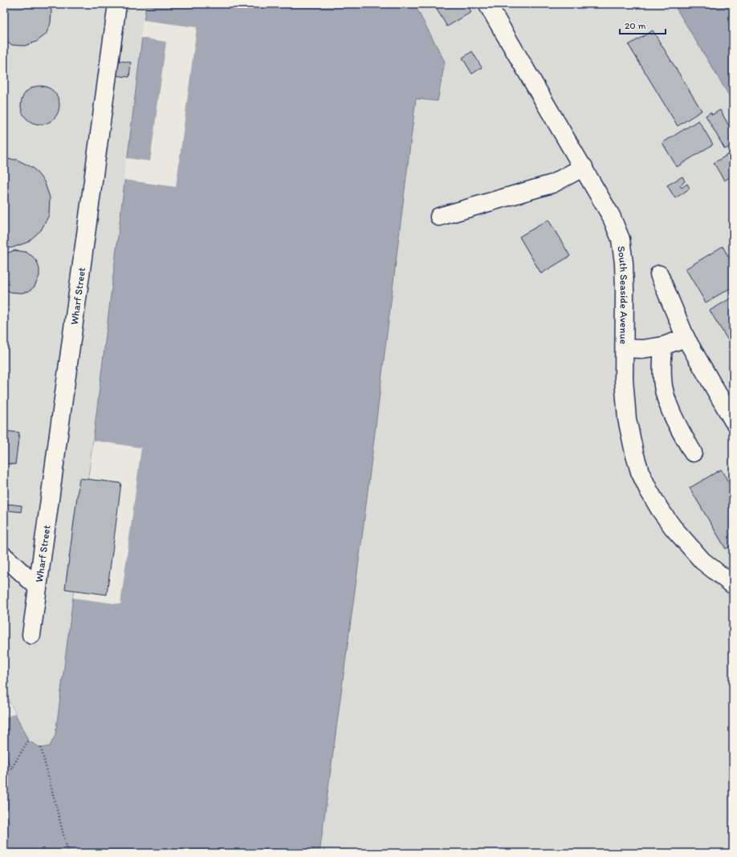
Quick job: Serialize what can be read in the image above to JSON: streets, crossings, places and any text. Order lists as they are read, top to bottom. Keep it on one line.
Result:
{"streets":{"street":["South Seaside Avenue","Wharf Street"]},"scale_bar":"20 m"}
